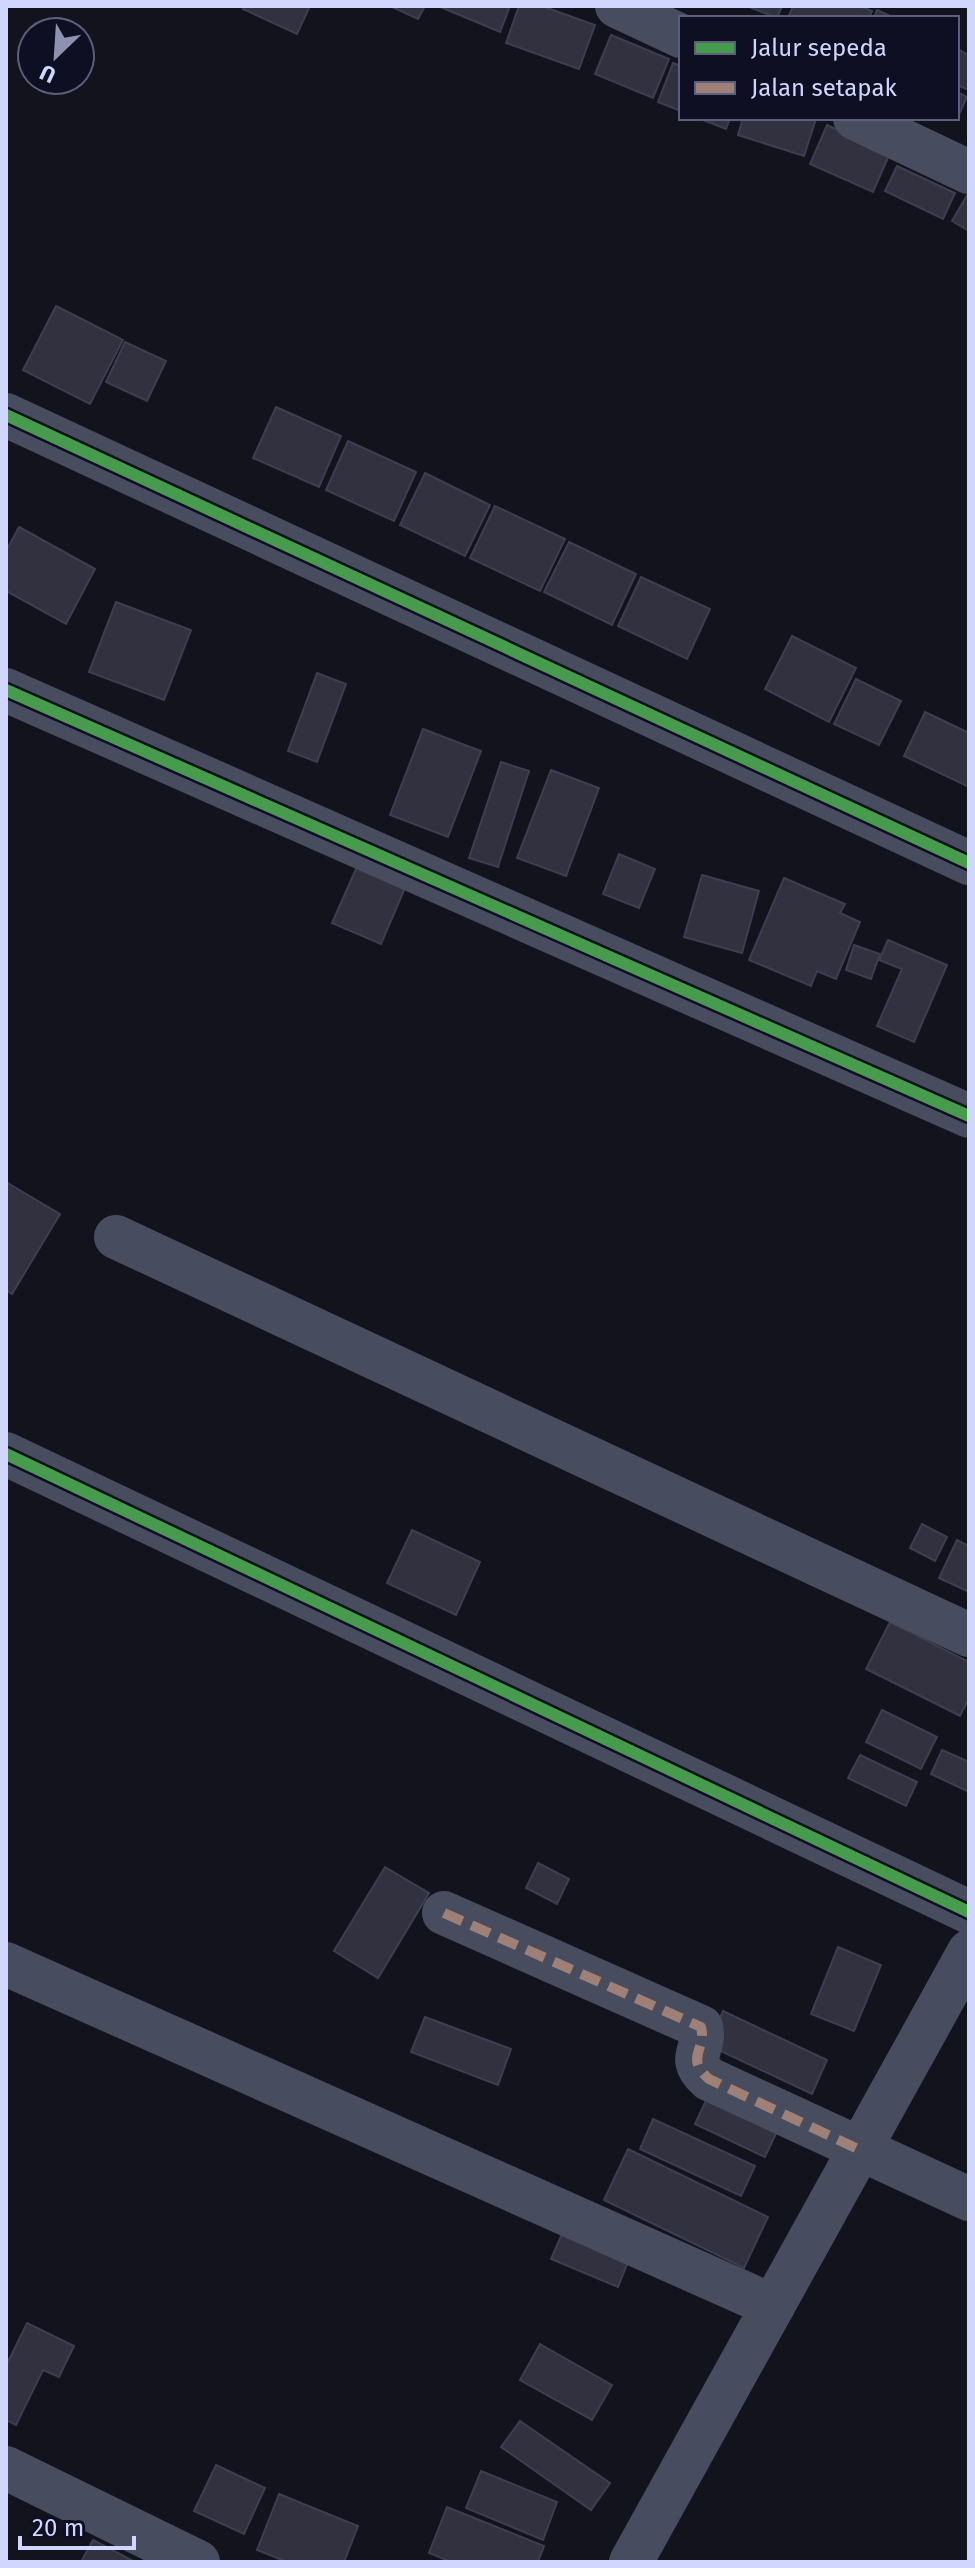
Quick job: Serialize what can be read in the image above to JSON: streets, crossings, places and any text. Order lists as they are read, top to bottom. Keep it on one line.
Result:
{"legend":["Jalur sepeda","Jalan setapak"],"scale_bar":"20 m","north":"bottom left"}
